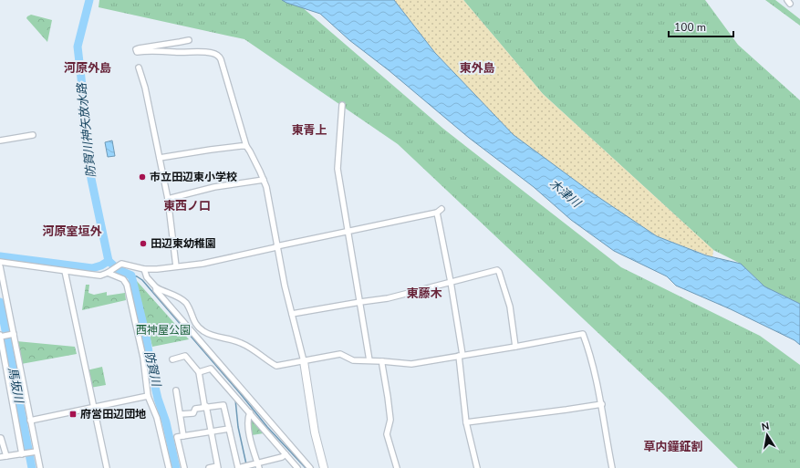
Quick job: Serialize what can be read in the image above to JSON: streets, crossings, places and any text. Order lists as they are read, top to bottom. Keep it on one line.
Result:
{"districts":["河原外島","東外島","東青上","東西ノ口","河原室垣外","東藤木","草内鐘鉦割"],"water":["防賀川神矢放水路","木津川","防賀川","馬坂川"],"parks":["西神屋公園"],"places":{"other":["市立田辺東小学校","田辺東幼稚園"],"transit":["府営田辺団地"]},"scale_bar":"100 m","north":"top"}
